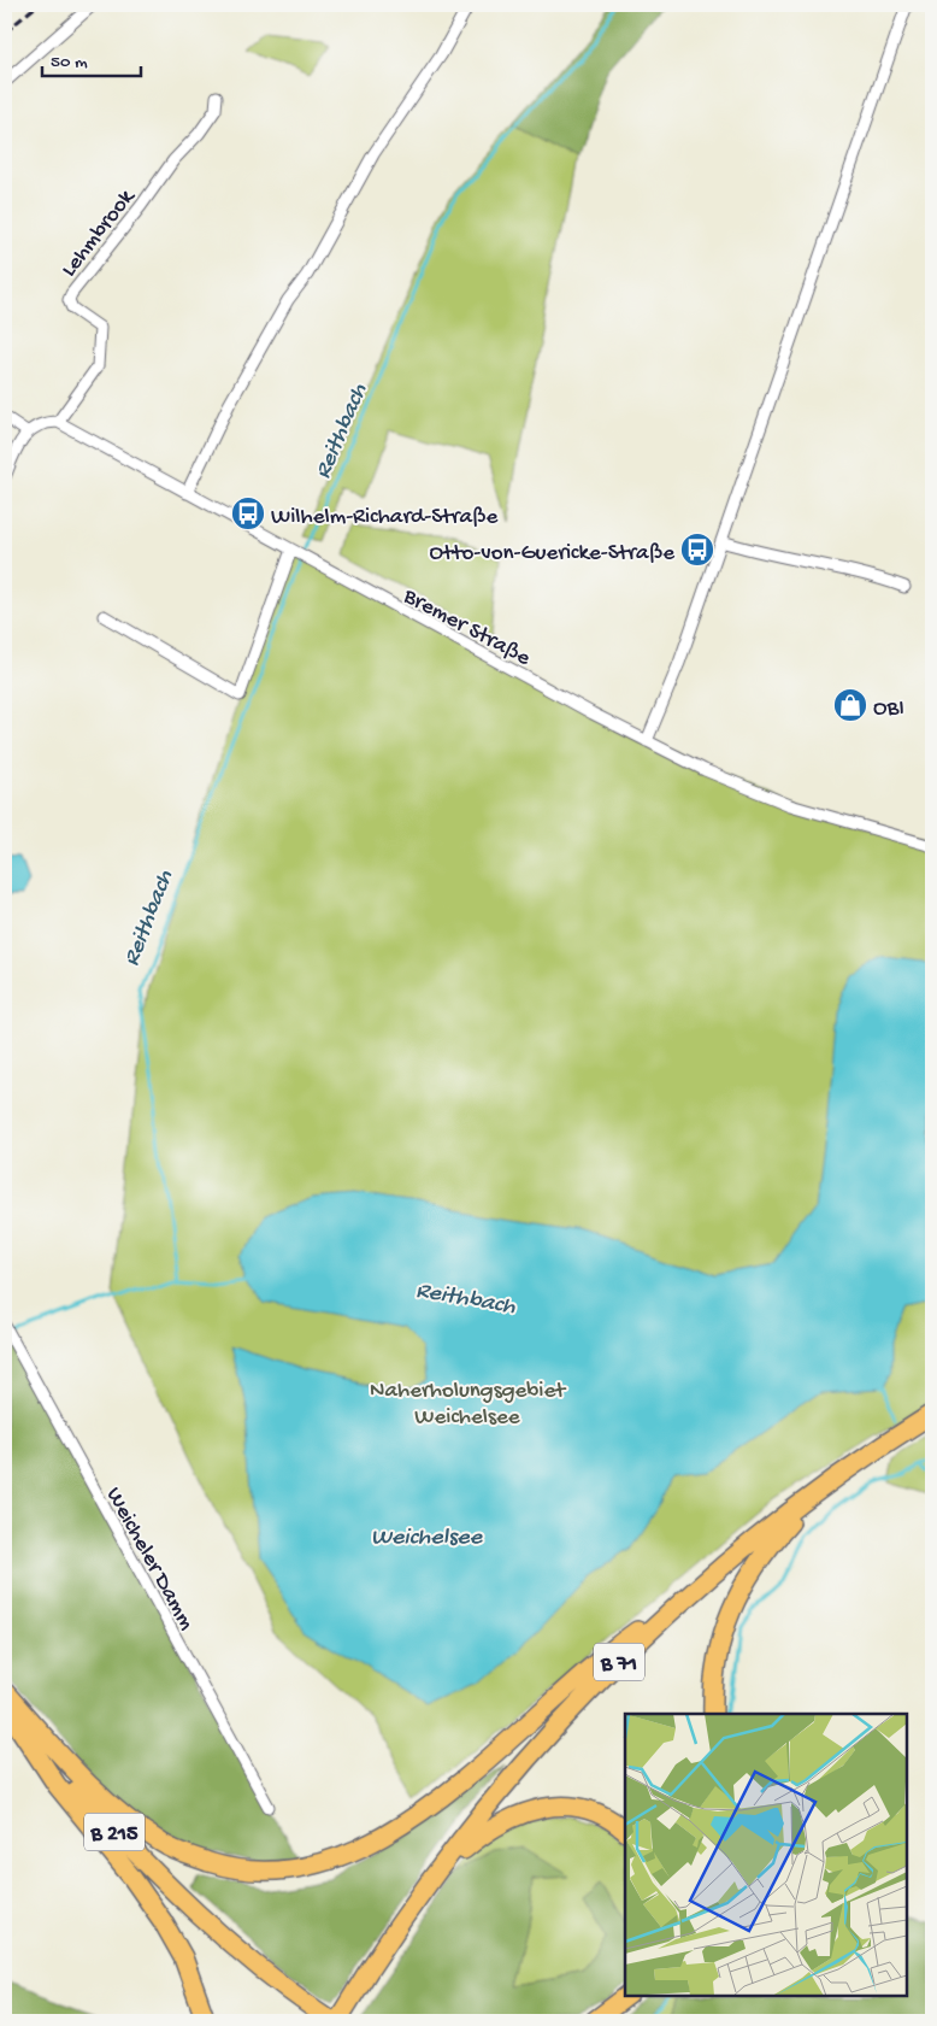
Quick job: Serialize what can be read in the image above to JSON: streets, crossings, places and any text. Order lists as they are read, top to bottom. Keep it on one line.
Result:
{"streets":{"main road":["B 71","B 215"],"street":["Lehmbrook","Bremer Straße","Weicheler Damm"]},"crossings":[["Lehmbrook","Bremer Straße"]],"water":["Reithbach","Weichelsee"],"parks":["Naherholungsgebiet Weichelsee"],"places":{"bus stop":["Wilhelm-Richard-Straße","Otto-von-Guericke-Straße"],"shop":["OBI"]},"scale_bar":"50 m"}
